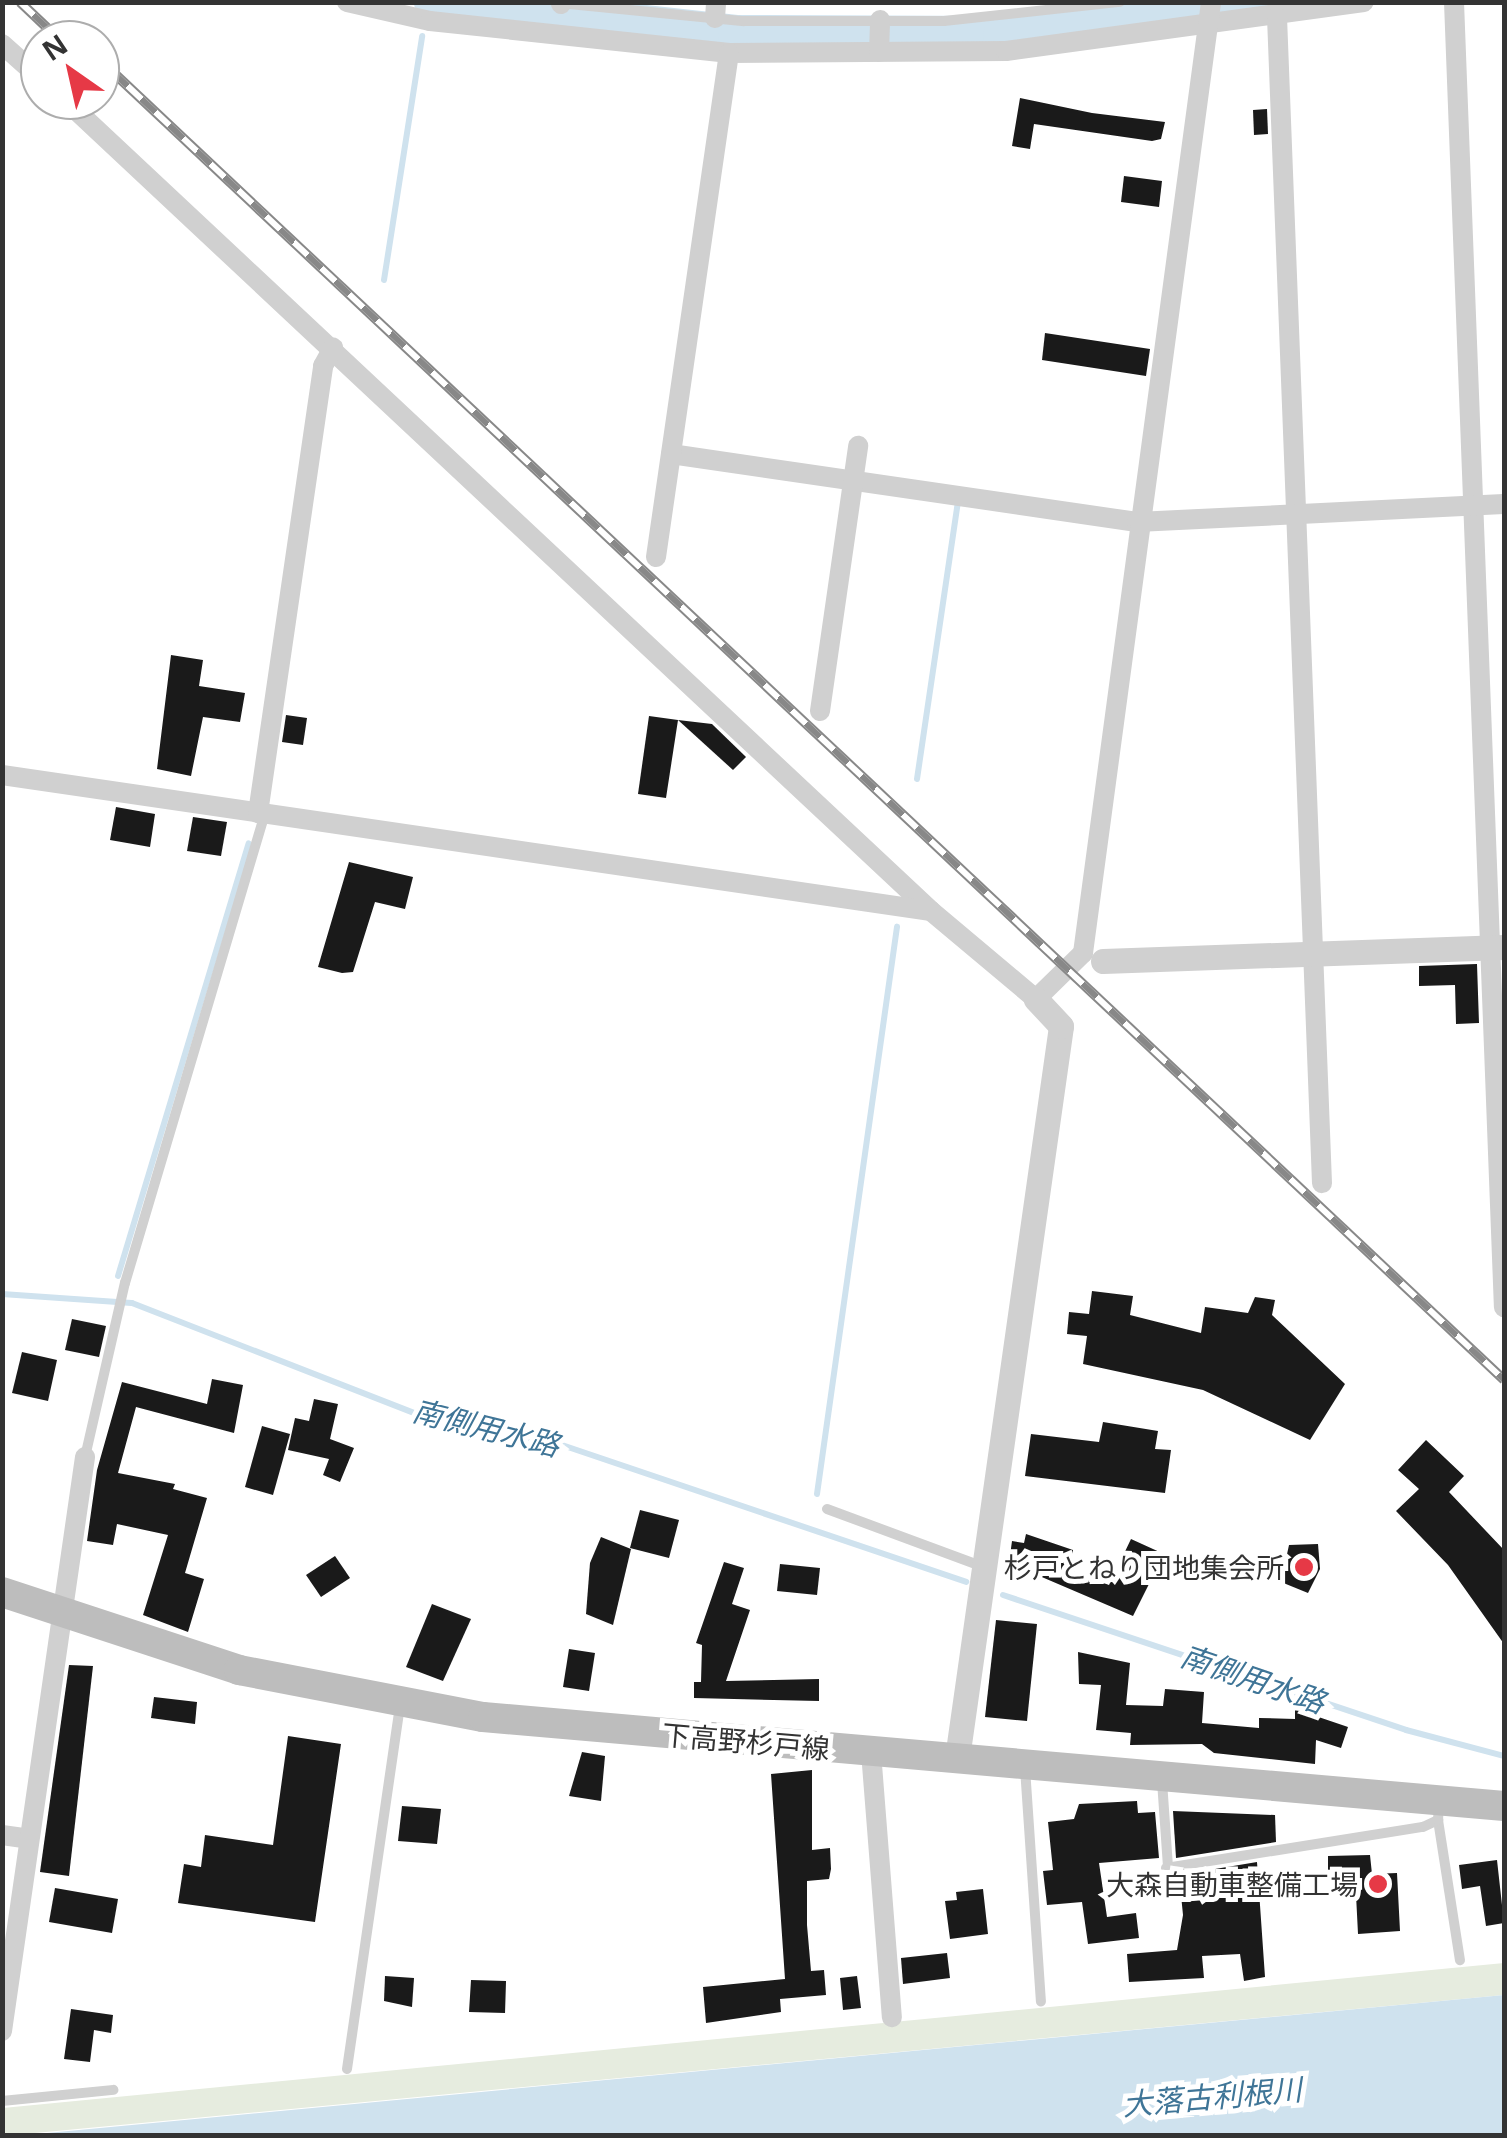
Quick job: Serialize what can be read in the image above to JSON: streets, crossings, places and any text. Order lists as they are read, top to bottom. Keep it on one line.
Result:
{"streets":{"main road":["下高野杉戸線"]},"water":["南側用水路","大落古利根川"],"places":["杉戸とねり団地集会所","大森自動車整備工場"],"north":"top left"}
